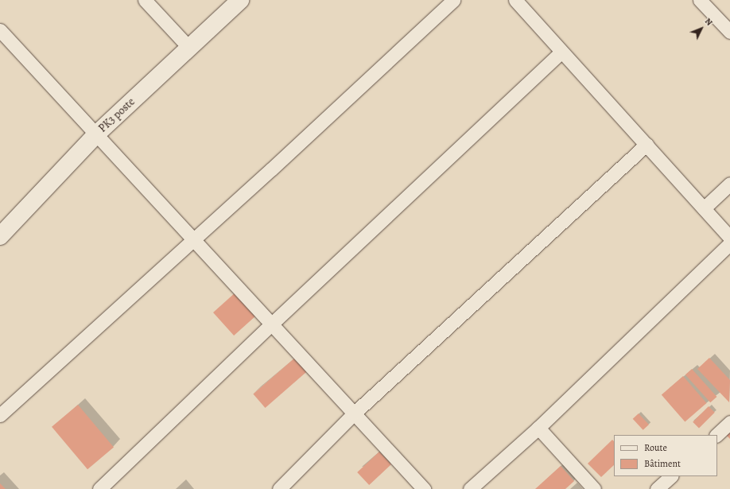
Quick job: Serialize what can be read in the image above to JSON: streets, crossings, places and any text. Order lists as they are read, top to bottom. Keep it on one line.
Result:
{"streets":{"street":["PK3 poste"]},"legend":["Route","Bâtiment"],"north":"top right"}
